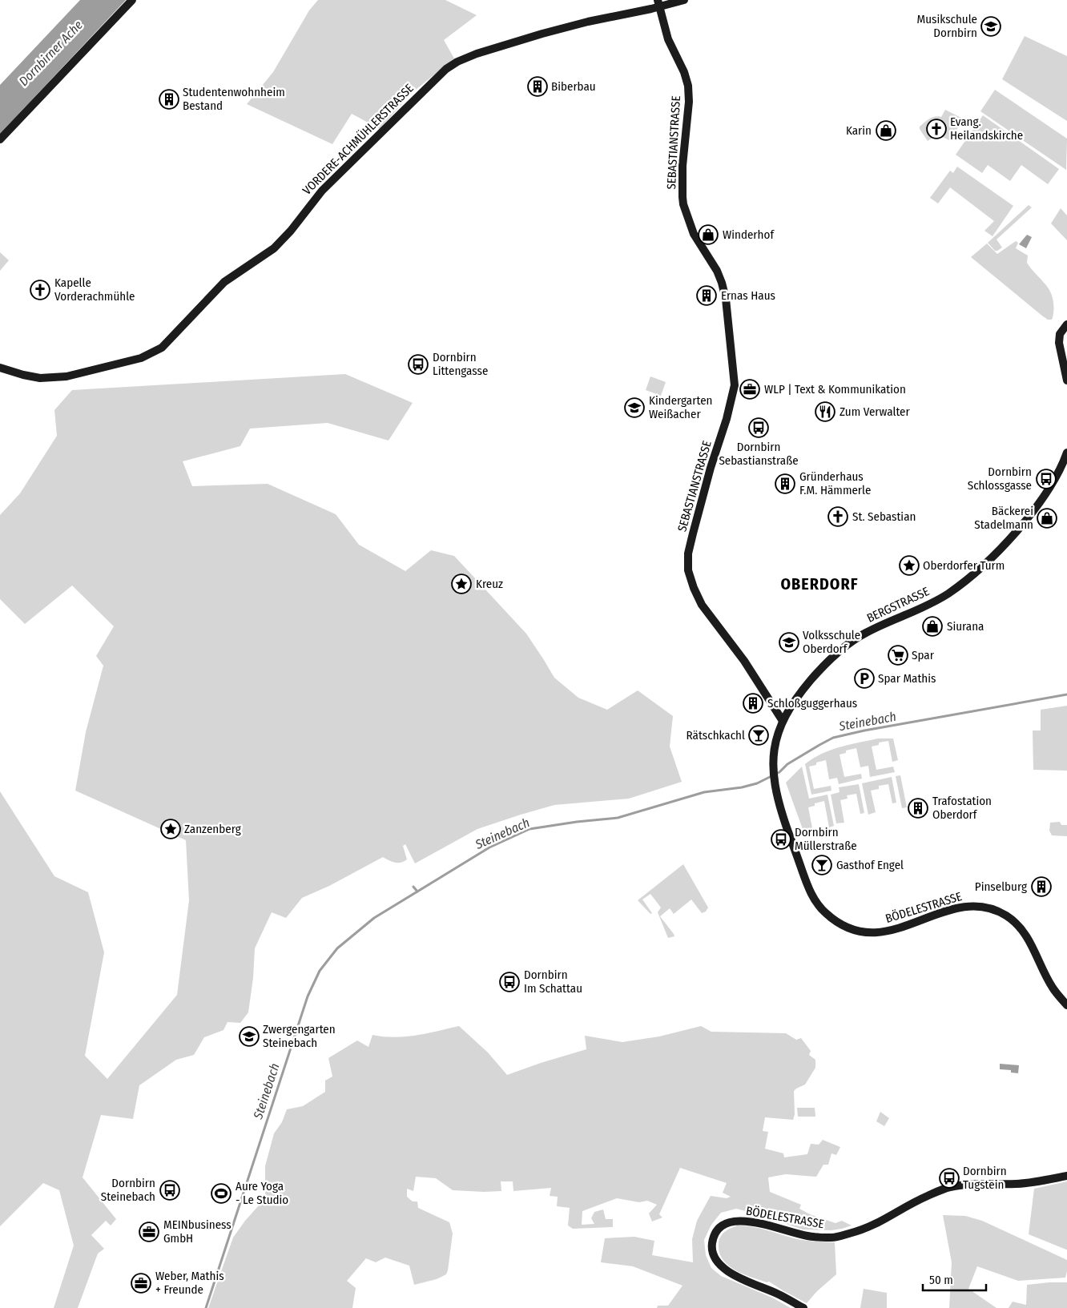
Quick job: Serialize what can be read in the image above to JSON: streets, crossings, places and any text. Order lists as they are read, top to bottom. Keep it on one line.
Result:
{"streets":{"street":["VORDERE-ACHMÜHLERSTRASSE","SEBASTIANSTRASSE","BERGSTRASSE","BÖDELESTRASSE"]},"crossings":[["VORDERE-ACHMÜHLERSTRASSE","SEBASTIANSTRASSE"],["SEBASTIANSTRASSE","BERGSTRASSE"],["BERGSTRASSE","BÖDELESTRASSE"]],"districts":["OBERDORF"],"water":["Dornbirner Ache","Steinebach"],"places":{"school or university":["Musikschule Dornbirn","Kindergarten Weißacher","Volksschule Oberdorf","Zwergengarten Steinebach"],"building":["Biberbau","Studentenwohnheim Bestand","Ernas Haus","Gründerhaus F.M. Hämmerle","Schloßguggerhaus","Trafostation Oberdorf","Pinselburg"],"church":["Evang. Heilandskirche","Kapelle Vorderachmühle","St. Sebastian"],"shop":["Karin","Winderhof","Bäckerei Stadelmann","Siurana"],"bus stop":["Dornbirn Littengasse","Dornbirn Sebastianstraße","Dornbirn Schlossgasse","Dornbirn Müllerstraße","Dornbirn Im Schattau","Dornbirn Tugstein","Dornbirn Steinebach"],"office":["WLP | Text & Kommunikation","MEINbusiness GmbH","Weber, Mathis + Freunde"],"restaurant":["Zum Verwalter"],"place":["Oberdorfer Turm","Kreuz","Zanzenberg"],"supermarket":["Spar"],"parking":["Spar Mathis"],"bar":["Rätschkachl","Gasthof Engel"],"sports":["Aure Yoga - Le Studio"]},"scale_bar":"50 m"}
